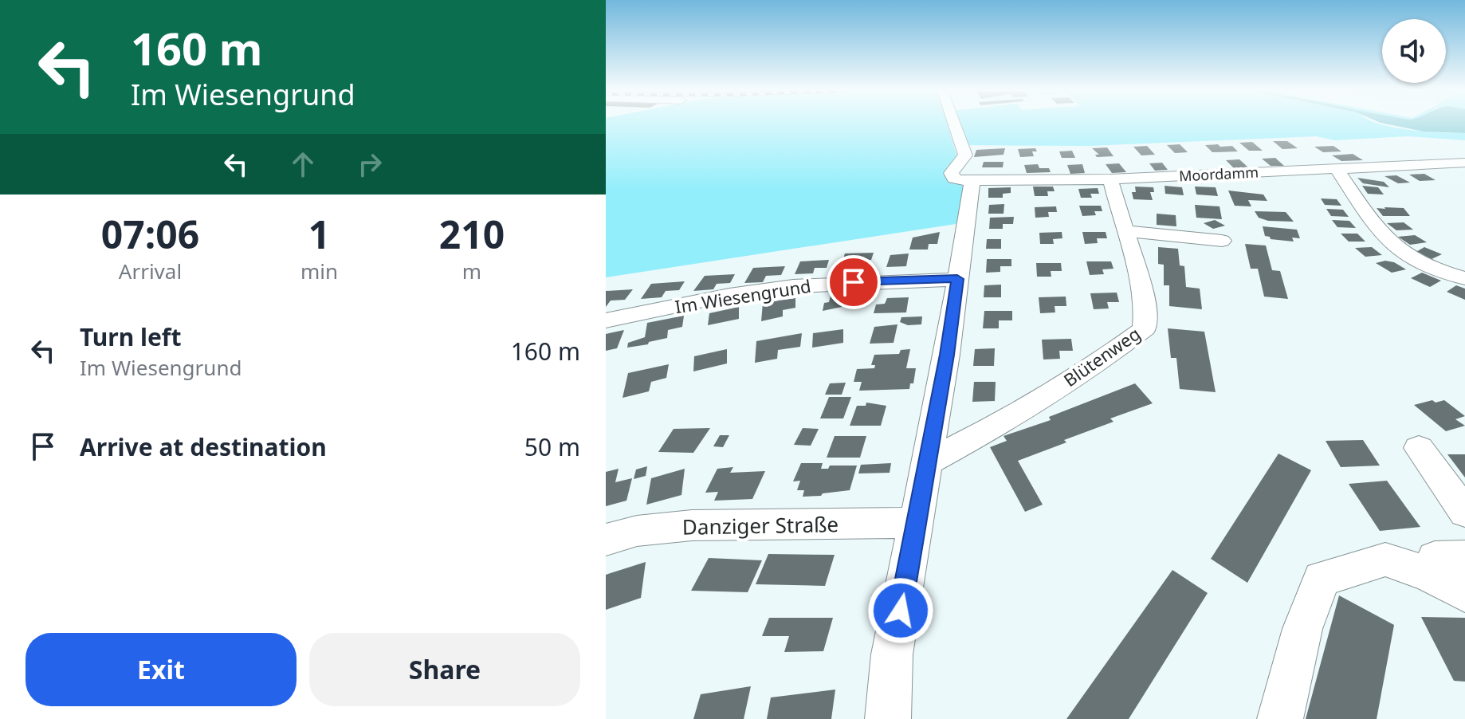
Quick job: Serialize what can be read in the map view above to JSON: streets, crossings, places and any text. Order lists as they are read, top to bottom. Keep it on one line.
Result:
{"streets":{"street":["Moordamm","Im Wiesengrund","Blütenweg","Danziger Straße"]},"crossings":[["Moordamm","Blütenweg"]],"page":{"turn":["160 m","Im Wiesengrund"],"eta":["07:06","Arrival","1","min","210","m"],"list":[{"name":"Turn left","note":"Im Wiesengrund","value":"160 m"},{"name":"Arrive at destination","value":"50 m"}],"buttons":["Exit","Share"]}}
